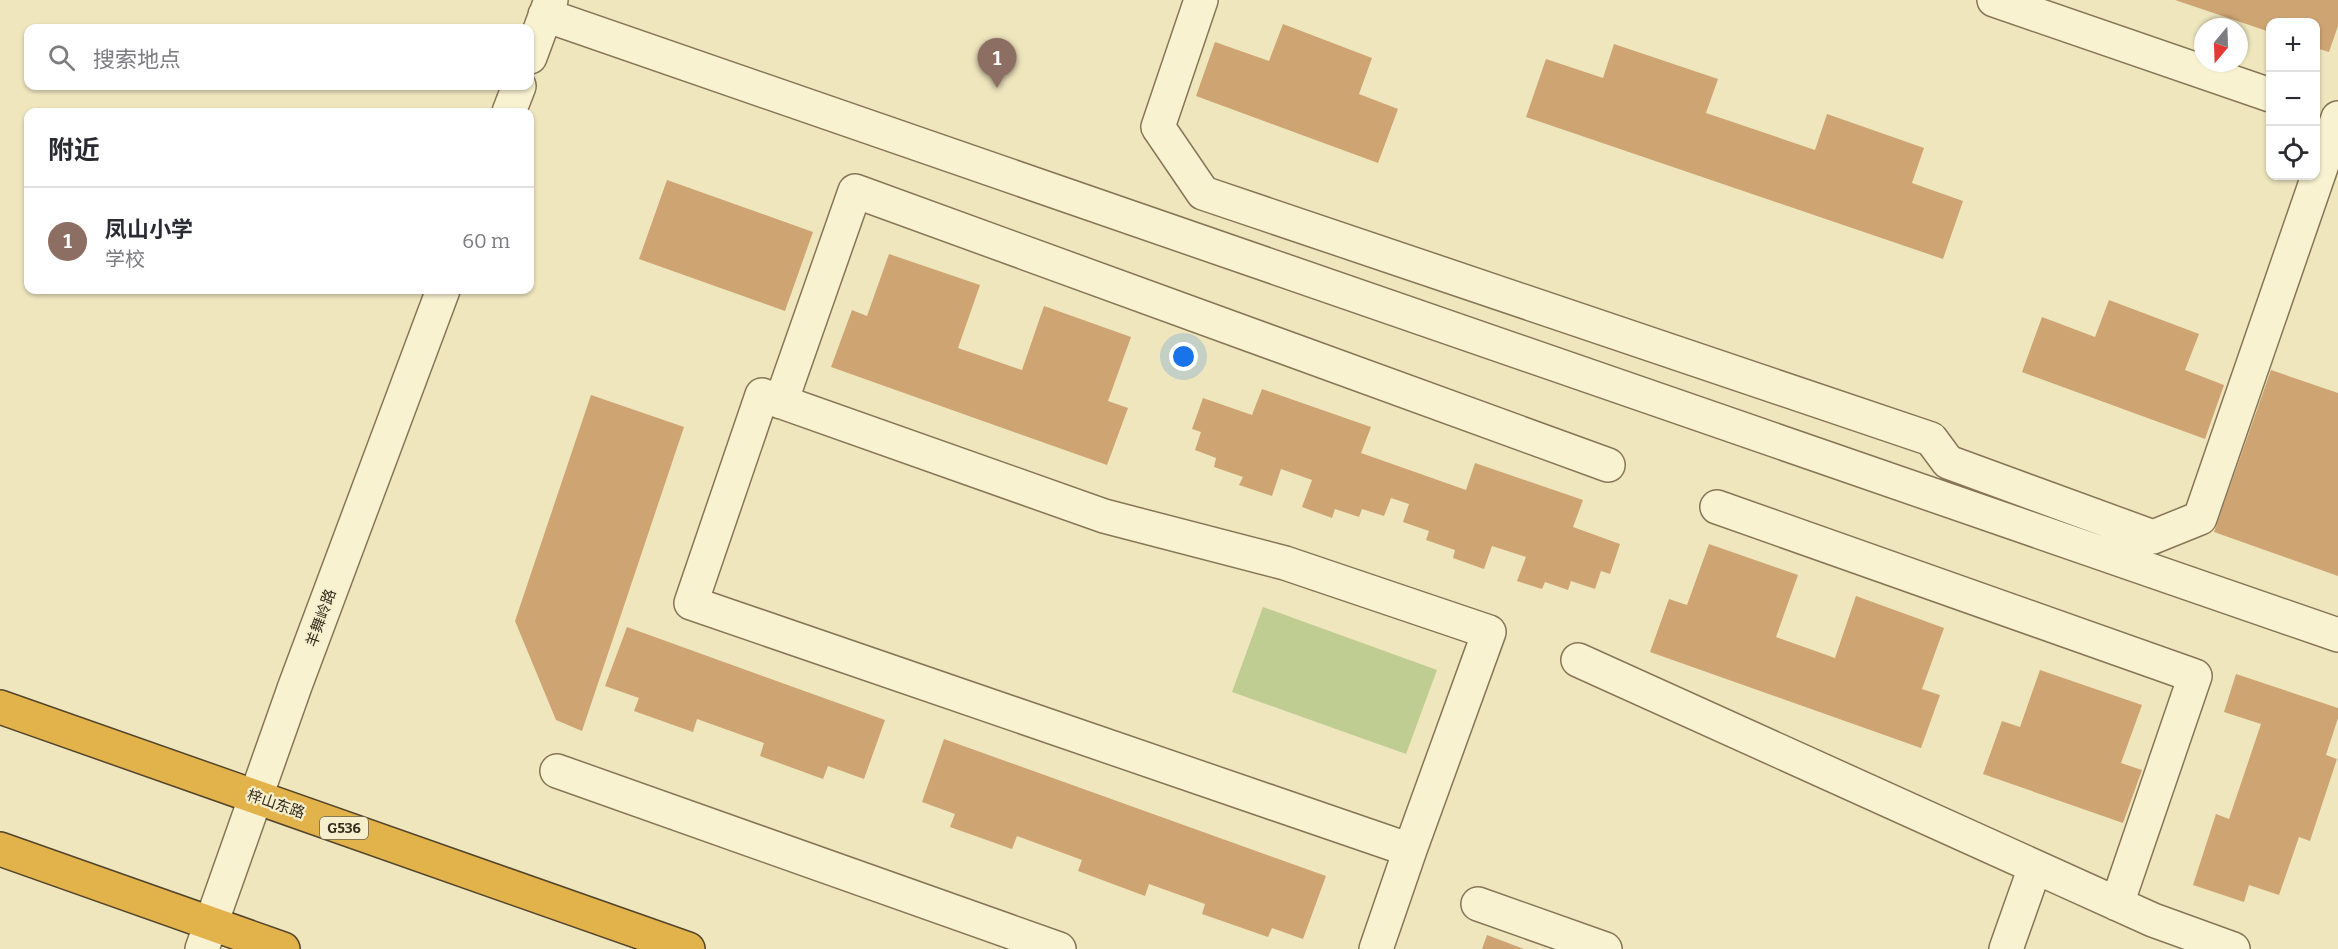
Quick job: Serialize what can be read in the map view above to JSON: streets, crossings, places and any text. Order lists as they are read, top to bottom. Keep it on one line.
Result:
{"streets":{"highway":["梓山东路","G536"],"street":["羊舞岭路"]},"crossings":[["羊舞岭路","梓山东路"]],"north":"bottom","page":{"map_buttons":["+","−"],"search":"搜索地点","pins":"1","heading":"附近","list":[{"mark":"1","name":"凤山小学","note":"学校","value":"60 m"}]}}
